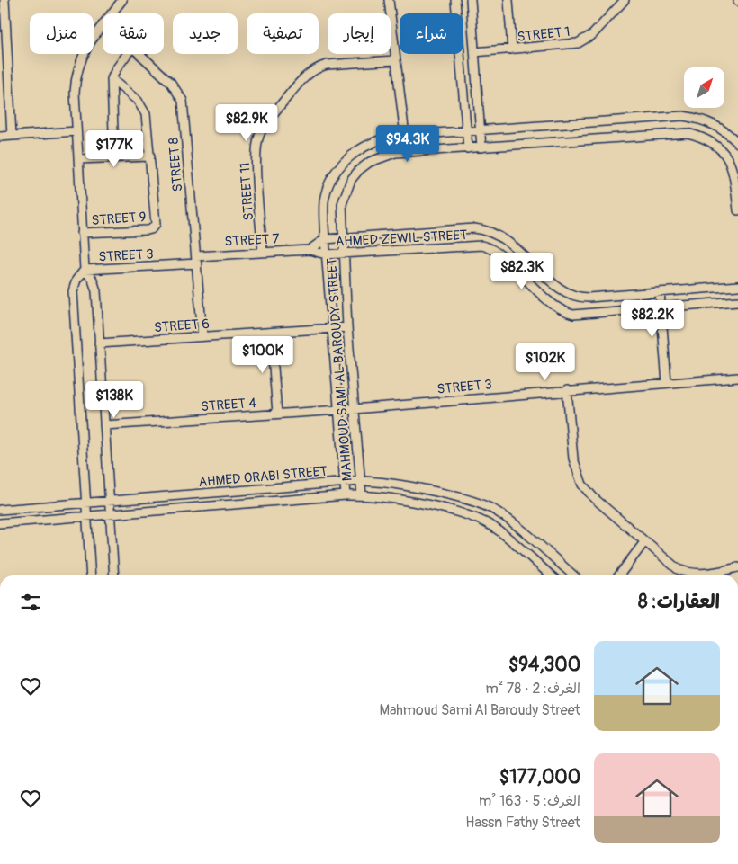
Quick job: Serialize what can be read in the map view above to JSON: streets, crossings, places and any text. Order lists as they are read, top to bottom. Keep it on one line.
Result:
{"streets":{"street":["STREET 1","STREET 8","STREET 11","STREET 9","AHMED ZEWIL STREET","STREET 7","STREET 3","STREET 6","MAHMOUD SAMI AL BAROUDY STREET","STREET 4","AHMED ORABI STREET"]},"crossings":[["STREET 8","STREET 7"],["STREET 8","STREET 3"],["STREET 8","STREET 6"],["STREET 11","STREET 7"],["AHMED ZEWIL STREET","STREET 7"],["AHMED ZEWIL STREET","MAHMOUD SAMI AL BAROUDY STREET"],["STREET 7","STREET 3"],["STREET 3","MAHMOUD SAMI AL BAROUDY STREET"],["STREET 3","STREET 4"],["STREET 6","MAHMOUD SAMI AL BAROUDY STREET"],["MAHMOUD SAMI AL BAROUDY STREET","STREET 4"],["MAHMOUD SAMI AL BAROUDY STREET","AHMED ORABI STREET"]],"north":"top right","page":{"chip":["شراء","إيجار","تصفية","جديد","شقة","منزل"],"price":["$82.9K","$94.3K","$177K","$82.3K","$82.2K","$100K","$102K","$138K"],"heading":"العقارات: 8","list":[{"name":"$94,300","note":"الغرف: 2 · 78 m² · Mahmoud Sami Al Baroudy Street"},{"name":"$177,000","note":"الغرف: 5 · 163 m² · Hassn Fathy Street"}]}}
